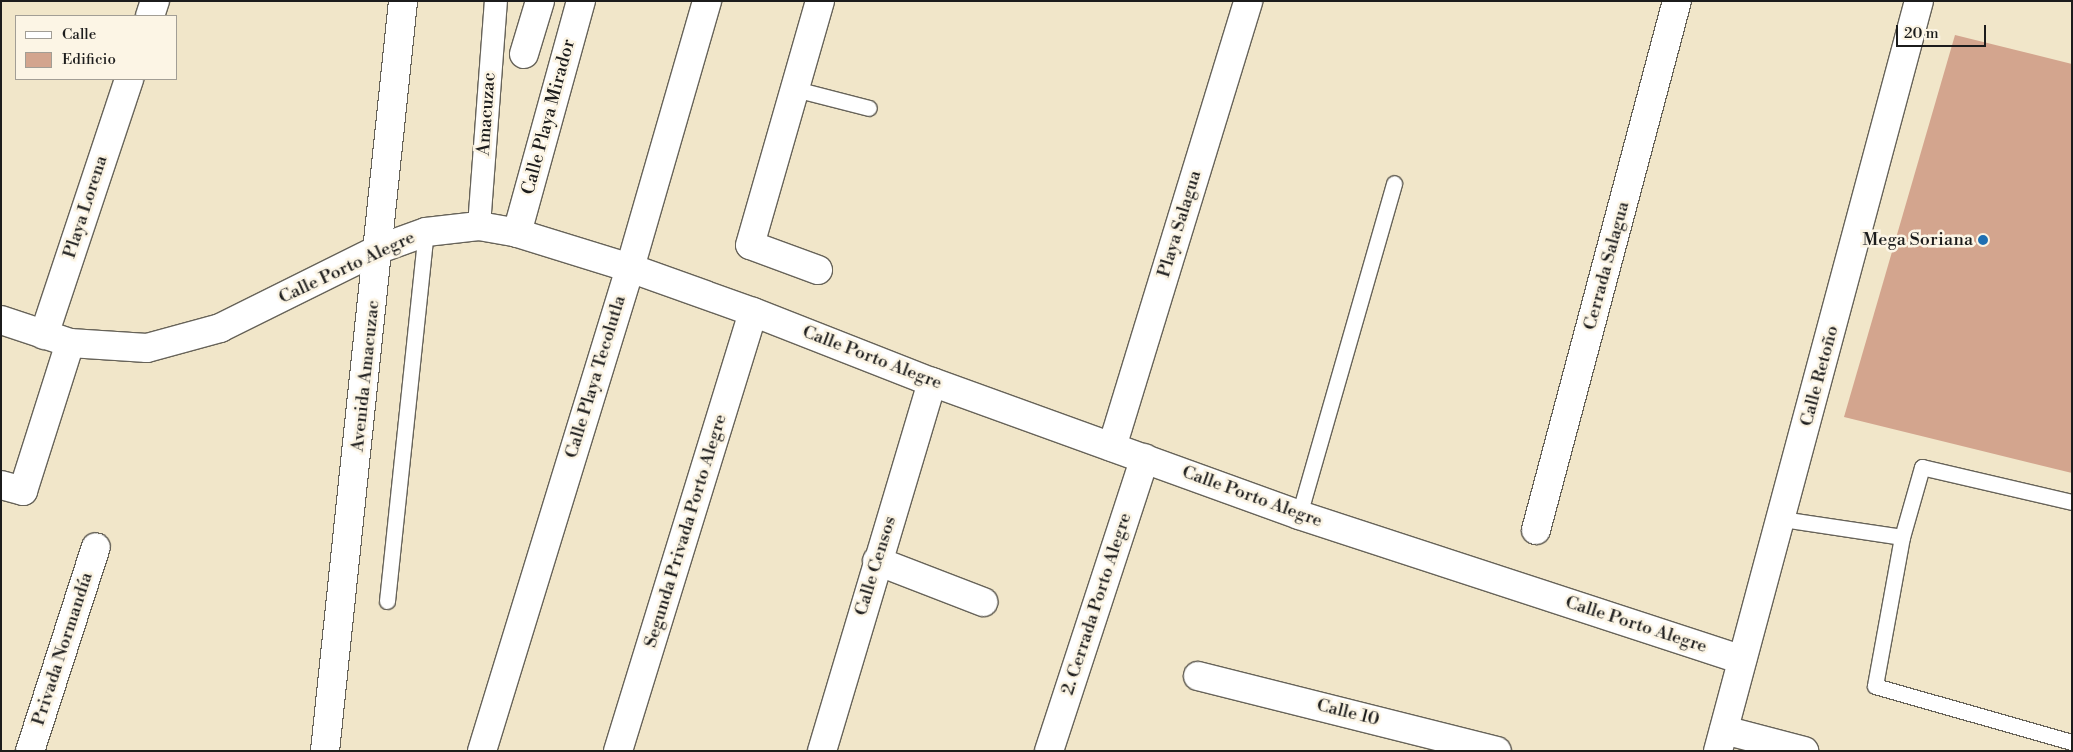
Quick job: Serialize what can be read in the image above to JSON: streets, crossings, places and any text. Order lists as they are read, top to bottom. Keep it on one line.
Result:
{"streets":{"street":["Amacuzac","Calle Playa Mirador","Playa Lorena","Playa Salagua","Cerrada Salagua","Calle Porto Alegre","Avenida Amacuzac","Calle Retoño","Calle Playa Tecolutla","Segunda Privada Porto Alegre","Calle Censos","2. Cerrada Porto Alegre","Privada Normandía","Calle 10"]},"crossings":[["Amacuzac","Calle Porto Alegre"],["Calle Playa Mirador","Calle Porto Alegre"],["Playa Lorena","Calle Porto Alegre"],["Playa Salagua","Calle Porto Alegre"],["Calle Porto Alegre","Avenida Amacuzac"],["Calle Porto Alegre","Calle Retoño"],["Calle Porto Alegre","Calle Playa Tecolutla"],["Calle Porto Alegre","Segunda Privada Porto Alegre"],["Calle Porto Alegre","Calle Censos"],["Calle Porto Alegre","2. Cerrada Porto Alegre"]],"places":["Mega Soriana"],"legend":["Calle","Edificio"],"scale_bar":"20 m"}
